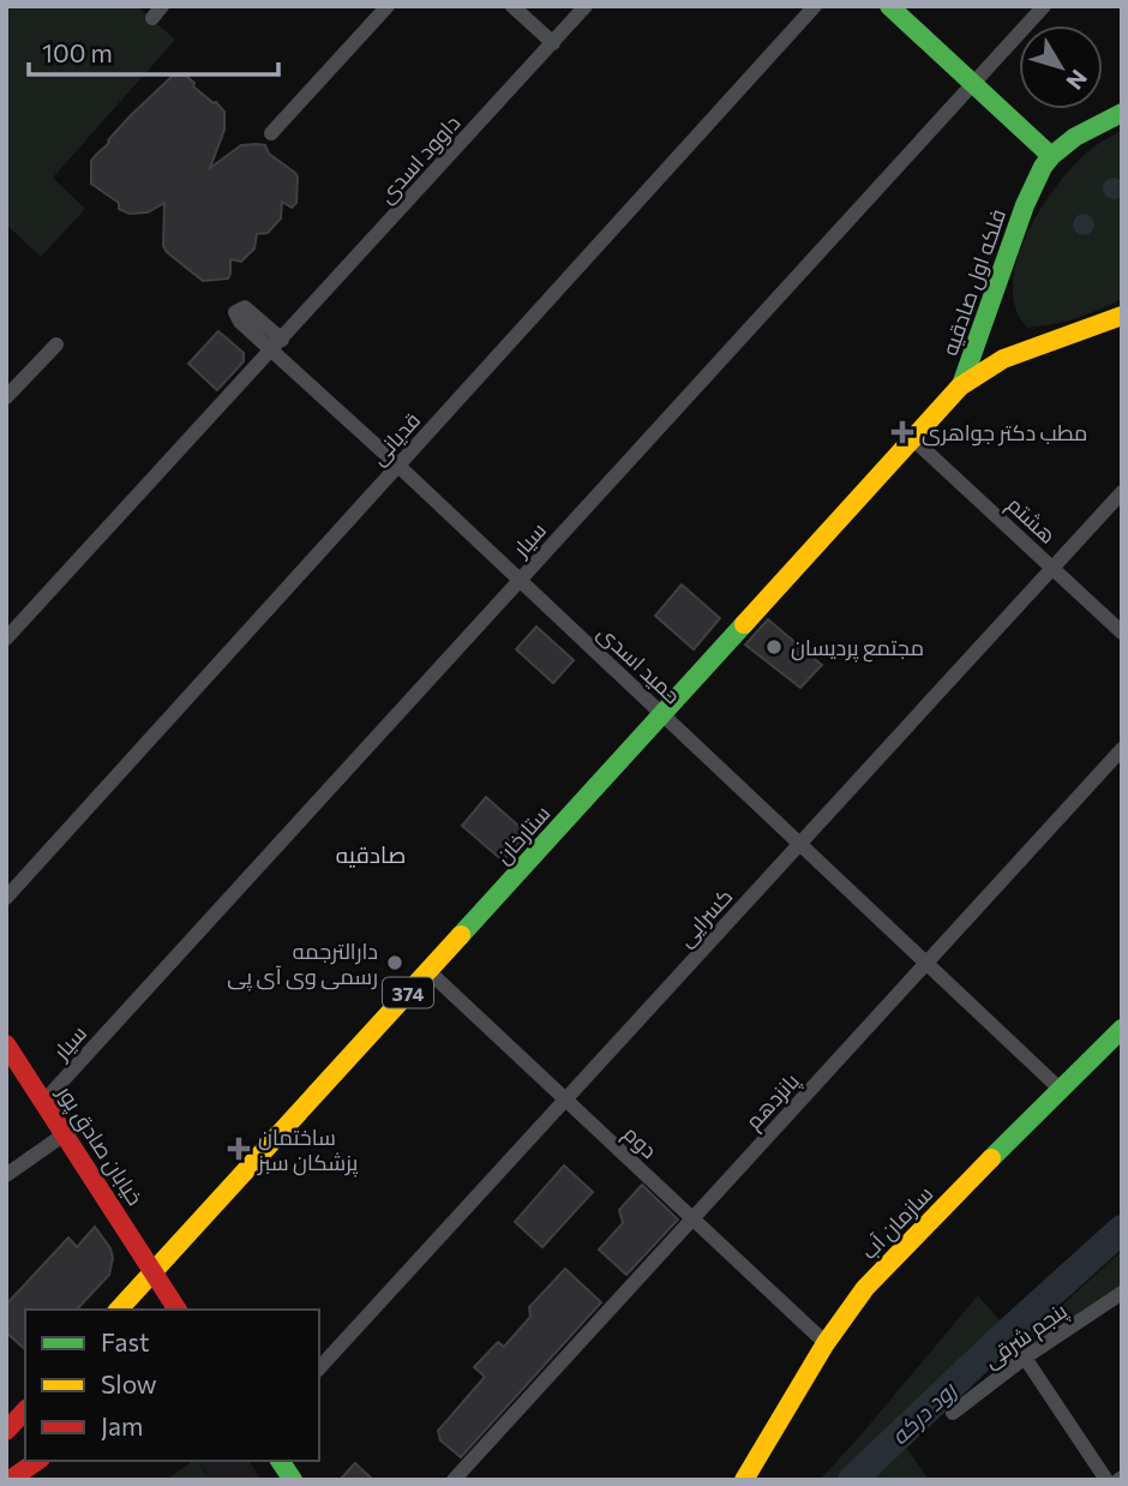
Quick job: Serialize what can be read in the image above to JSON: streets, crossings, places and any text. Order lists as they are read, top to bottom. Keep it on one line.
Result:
{"streets":{"main road":["فلکه اول صادقیه","ستارخان","374","خیابان صادق پور","سازمان آب"],"street":["داوود اسدی","قدیانی","هشتم","سیار","حمید اسدی","کسرایی","پانزدهم","دوم","پنجم شرقی"]},"crossings":[["داوود اسدی","حمید اسدی"],["فلکه اول صادقیه","ستارخان"],["قدیانی","حمید اسدی"],["هشتم","ستارخان"],["هشتم","کسرایی"],["سیار","حمید اسدی"],["سیار","خیابان صادق پور"],["حمید اسدی","ستارخان"],["حمید اسدی","کسرایی"],["حمید اسدی","پانزدهم"],["حمید اسدی","سازمان آب"],["ستارخان","دوم"],["ستارخان","خیابان صادق پور"],["کسرایی","دوم"],["پانزدهم","دوم"],["دوم","سازمان آب"]],"districts":["صادقیه"],"water":["رود درکه"],"places":{"health":["مطب دکتر جواهری","ساختمان پزشکان سبز"],"other":["مجتمع پردیسان","دارالترجمه رسمی وی آی پی"]},"legend":["Fast","Slow","Jam"],"scale_bar":"100 m","north":"bottom right"}
